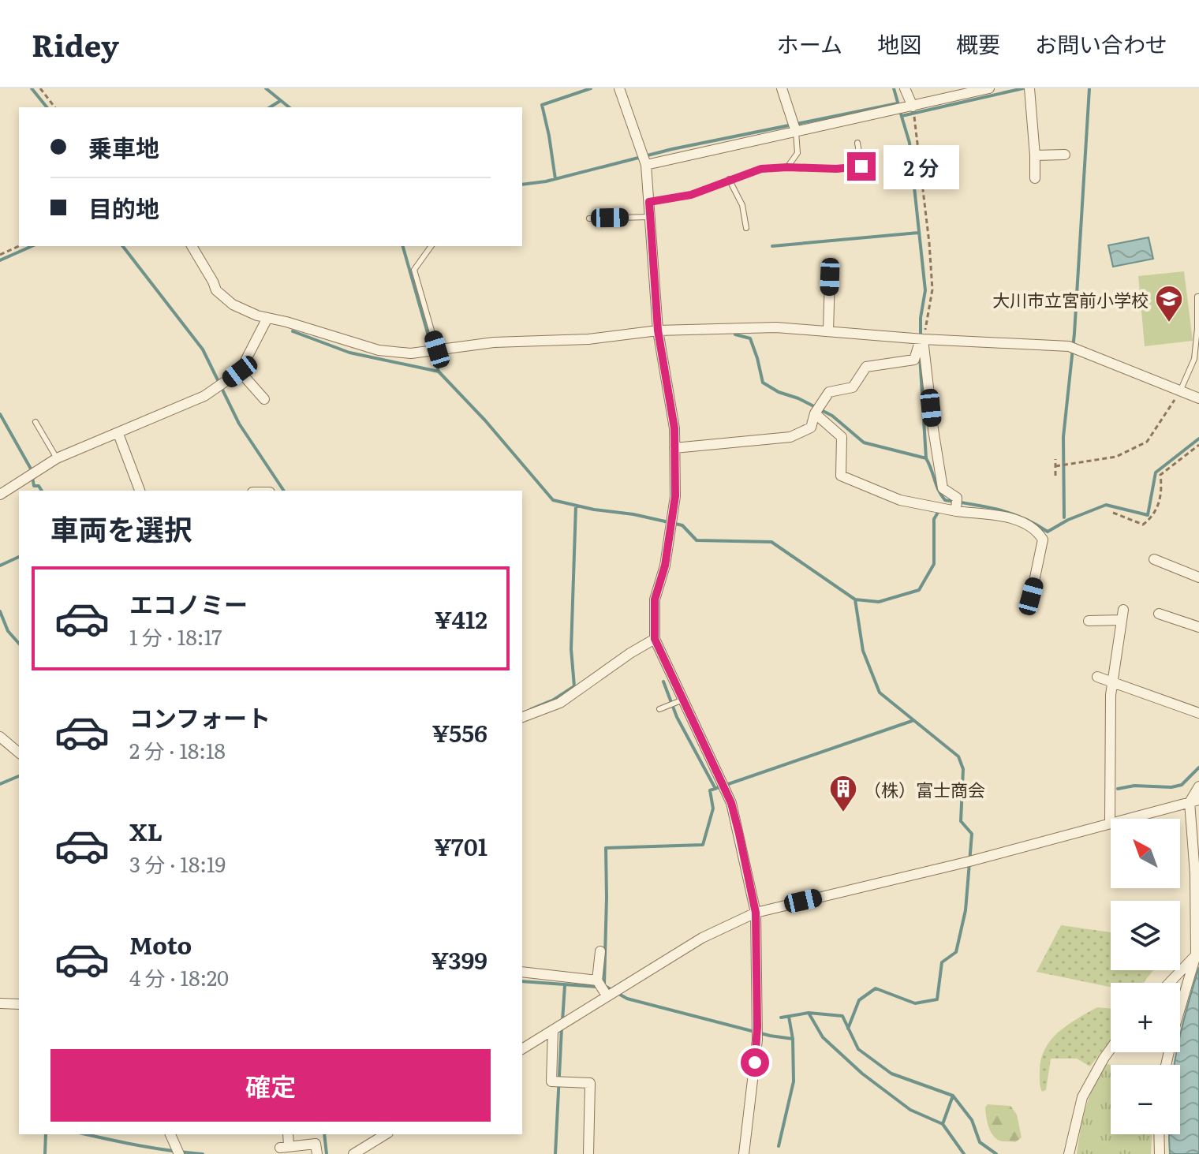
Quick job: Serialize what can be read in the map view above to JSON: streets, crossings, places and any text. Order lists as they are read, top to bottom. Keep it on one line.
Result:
{"places":{"school or university":["大川市立宮前小学校"],"building":["（株）富士商会"]},"north":"top left","page":{"header":"Ridey","nav":["ホーム","地図","概要","お問い合わせ"],"banner":["乗車地","目的地"],"bubble":"2 分","heading":"車両を選択","list":[{"name":"エコノミー","note":"1 分 · 18:17","value":"¥412"},{"name":"コンフォート","note":"2 分 · 18:18","value":"¥556"},{"name":"XL","note":"3 分 · 18:19","value":"¥701"},{"name":"Moto","note":"4 分 · 18:20","value":"¥399"}],"map_buttons":["+","−"],"buttons":"確定"}}
